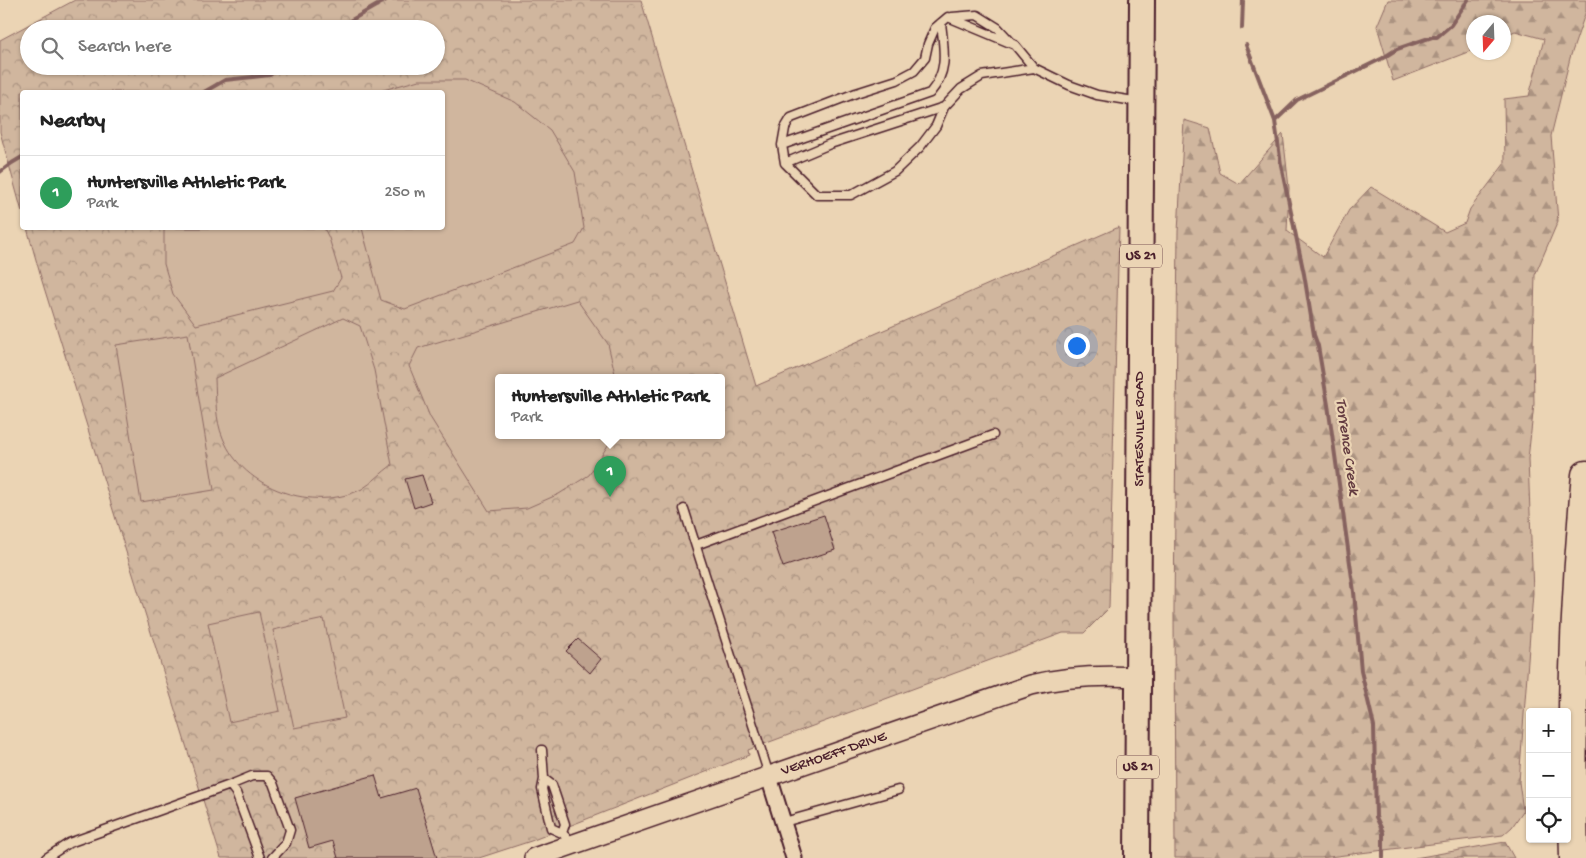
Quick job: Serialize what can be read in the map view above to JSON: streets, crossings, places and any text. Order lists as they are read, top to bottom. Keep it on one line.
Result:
{"streets":{"main road":["US 21","STATESVILLE ROAD"],"street":["VERHOEFF DRIVE"]},"crossings":[["STATESVILLE ROAD","VERHOEFF DRIVE"]],"water":["Torrence Creek"],"north":"bottom","page":{"search":"Search here","heading":"Nearby","list":[{"mark":"1","name":"Huntersville Athletic Park","note":"Park","value":"250 m"}],"popup":["Huntersville Athletic Park","Park"],"pins":"1","map_buttons":["+","−"]}}
